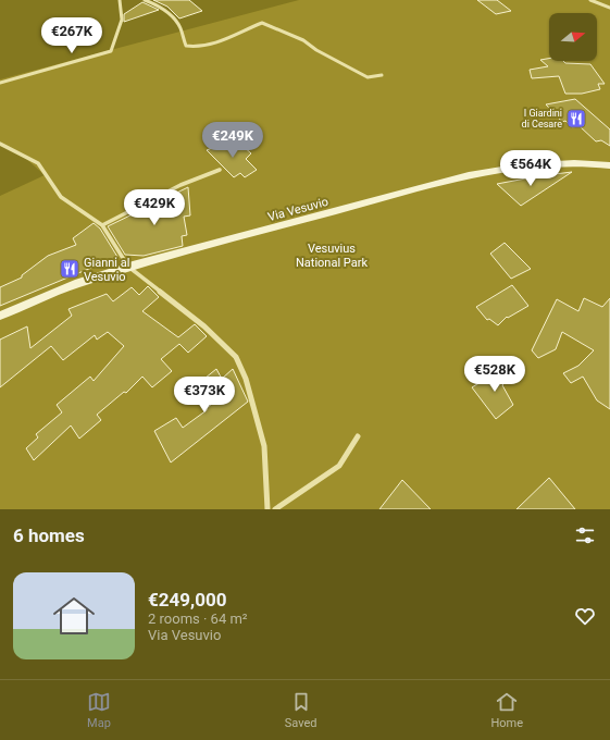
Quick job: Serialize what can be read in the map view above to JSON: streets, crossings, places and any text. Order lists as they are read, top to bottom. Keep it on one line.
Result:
{"streets":{"street":["Via Vesuvio"]},"parks":["Vesuvius National Park"],"places":{"restaurant":["I Giardini di Cesare","Gianni al Vesuvio"]},"north":"right","page":{"price":["€267K","€249K","€564K","€429K","€528K","€373K"],"heading":"6 homes","list":[{"name":"€249,000","note":"2 rooms · 64 m² · Via Vesuvio"}],"tabs":["Map","Saved","Home"]}}
